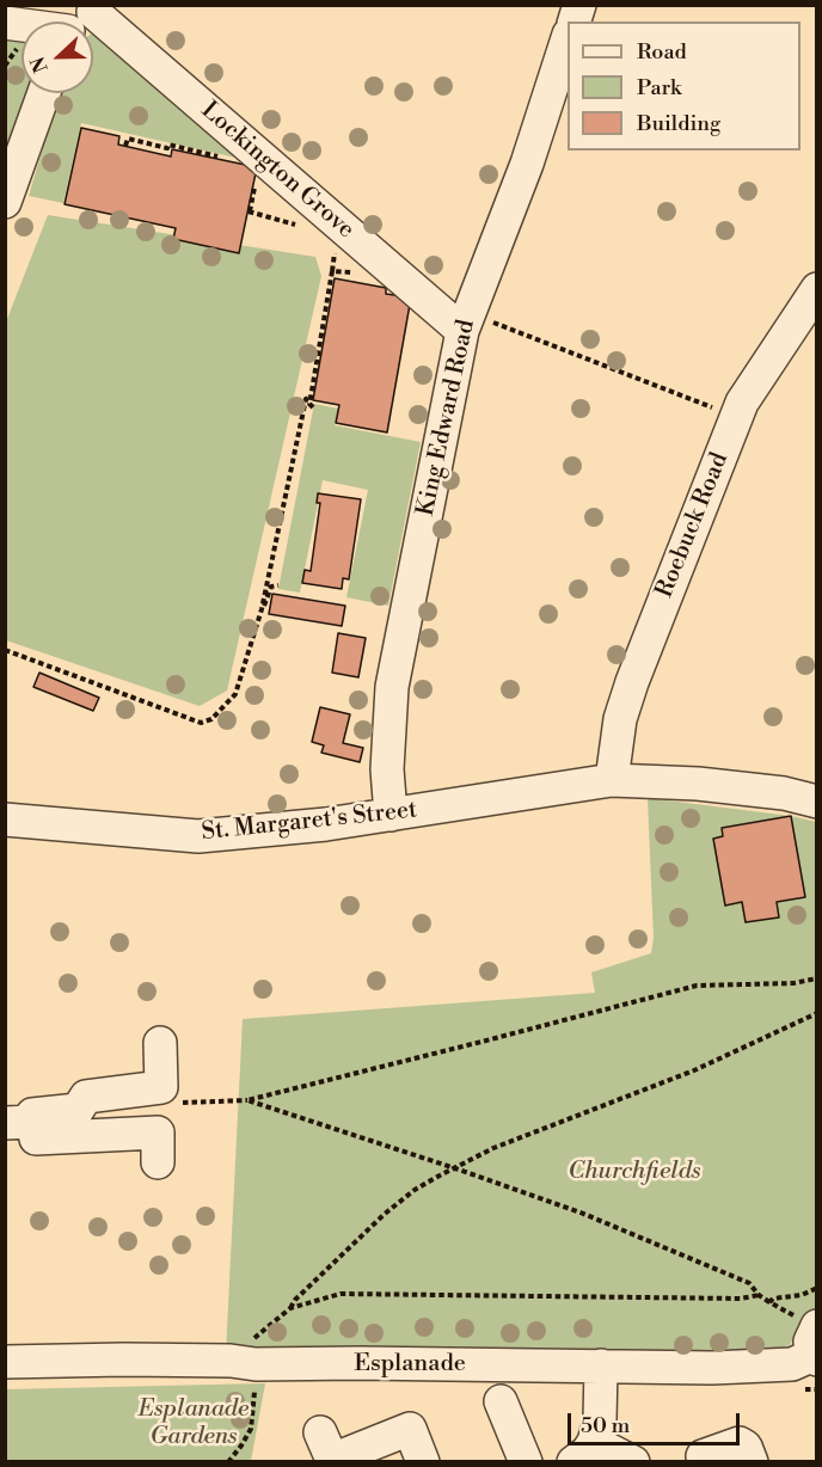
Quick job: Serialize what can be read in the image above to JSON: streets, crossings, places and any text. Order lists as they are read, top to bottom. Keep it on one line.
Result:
{"streets":{"street":["Lockington Grove","King Edward Road","Roebuck Road","St. Margaret's Street","Esplanade"]},"crossings":[["Lockington Grove","King Edward Road"],["King Edward Road","St. Margaret's Street"],["Roebuck Road","St. Margaret's Street"]],"parks":["Churchfields","Esplanade Gardens"],"legend":["Road","Park","Building"],"scale_bar":"50 m","north":"left"}
